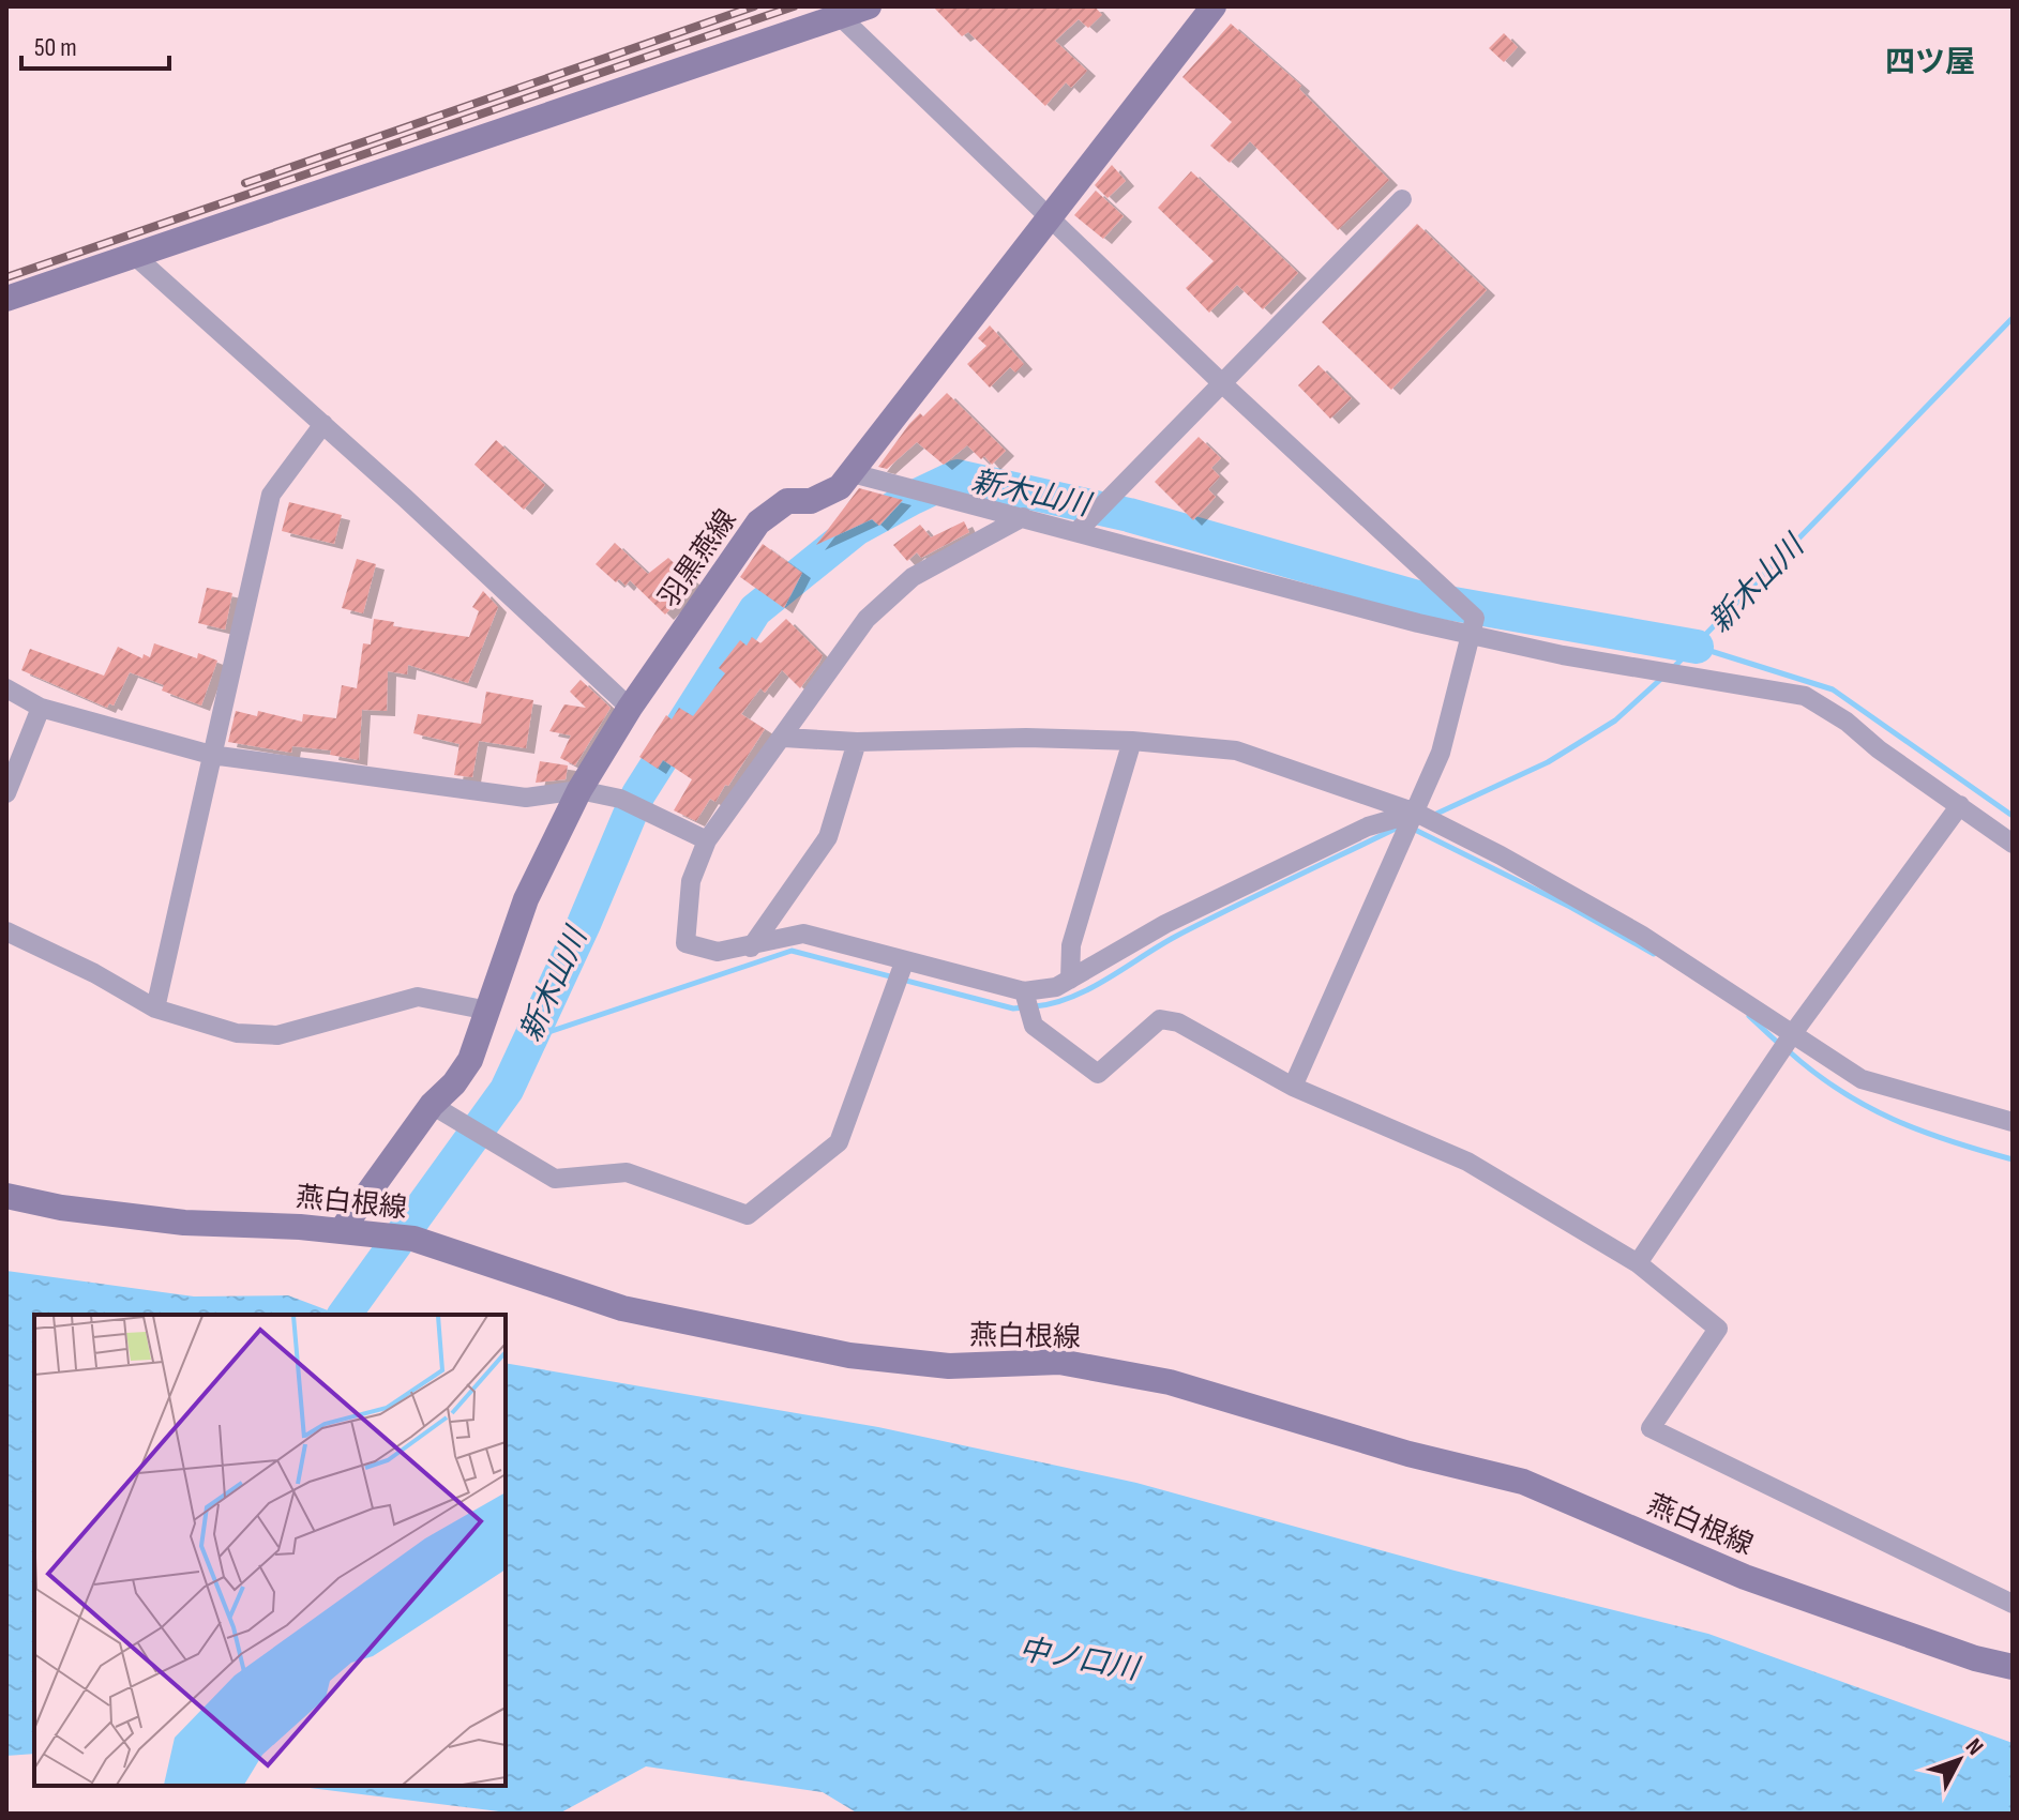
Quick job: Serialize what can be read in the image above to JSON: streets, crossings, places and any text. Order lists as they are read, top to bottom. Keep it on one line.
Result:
{"streets":{"main road":["羽黒燕線","燕白根線"]},"crossings":[["羽黒燕線","燕白根線"]],"districts":["四ツ屋"],"water":["新木山川","中ノ口川"],"scale_bar":"50 m","north":"top right"}
